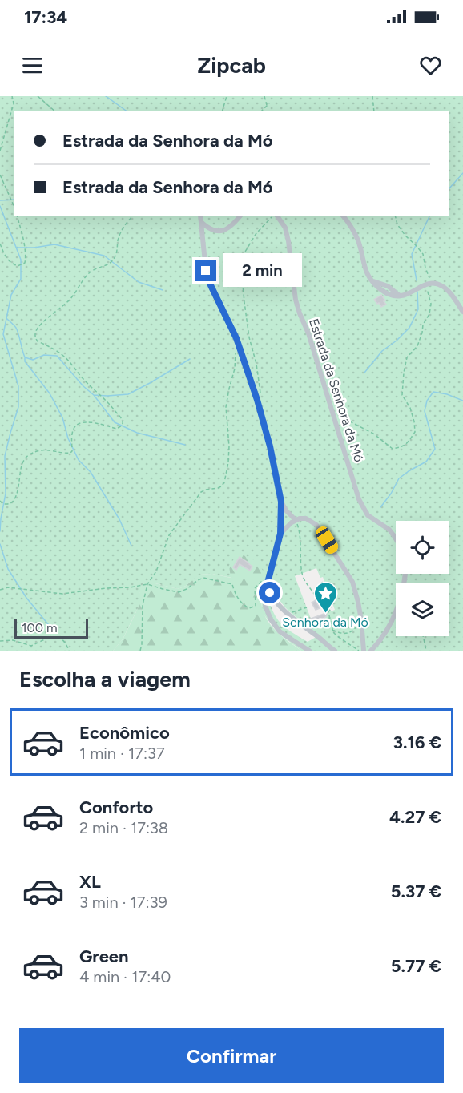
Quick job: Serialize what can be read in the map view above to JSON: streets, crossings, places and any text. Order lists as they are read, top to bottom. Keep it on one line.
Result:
{"streets":{"street":["Estrada da Senhora da Mó"]},"places":{"place":["Senhora da Mó"]},"scale_bar":"100 m","page":{"status":"17:34","header":"Zipcab","banner":["Estrada da Senhora da Mó","Estrada da Senhora da Mó"],"bubble":"2 min","scale":"100 m","heading":"Escolha a viagem","list":[{"name":"Econômico","note":"1 min · 17:37","value":"3.16 €"},{"name":"Conforto","note":"2 min · 17:38","value":"4.27 €"},{"name":"XL","note":"3 min · 17:39","value":"5.37 €"},{"name":"Green","note":"4 min · 17:40","value":"5.77 €"}],"buttons":"Confirmar"}}
